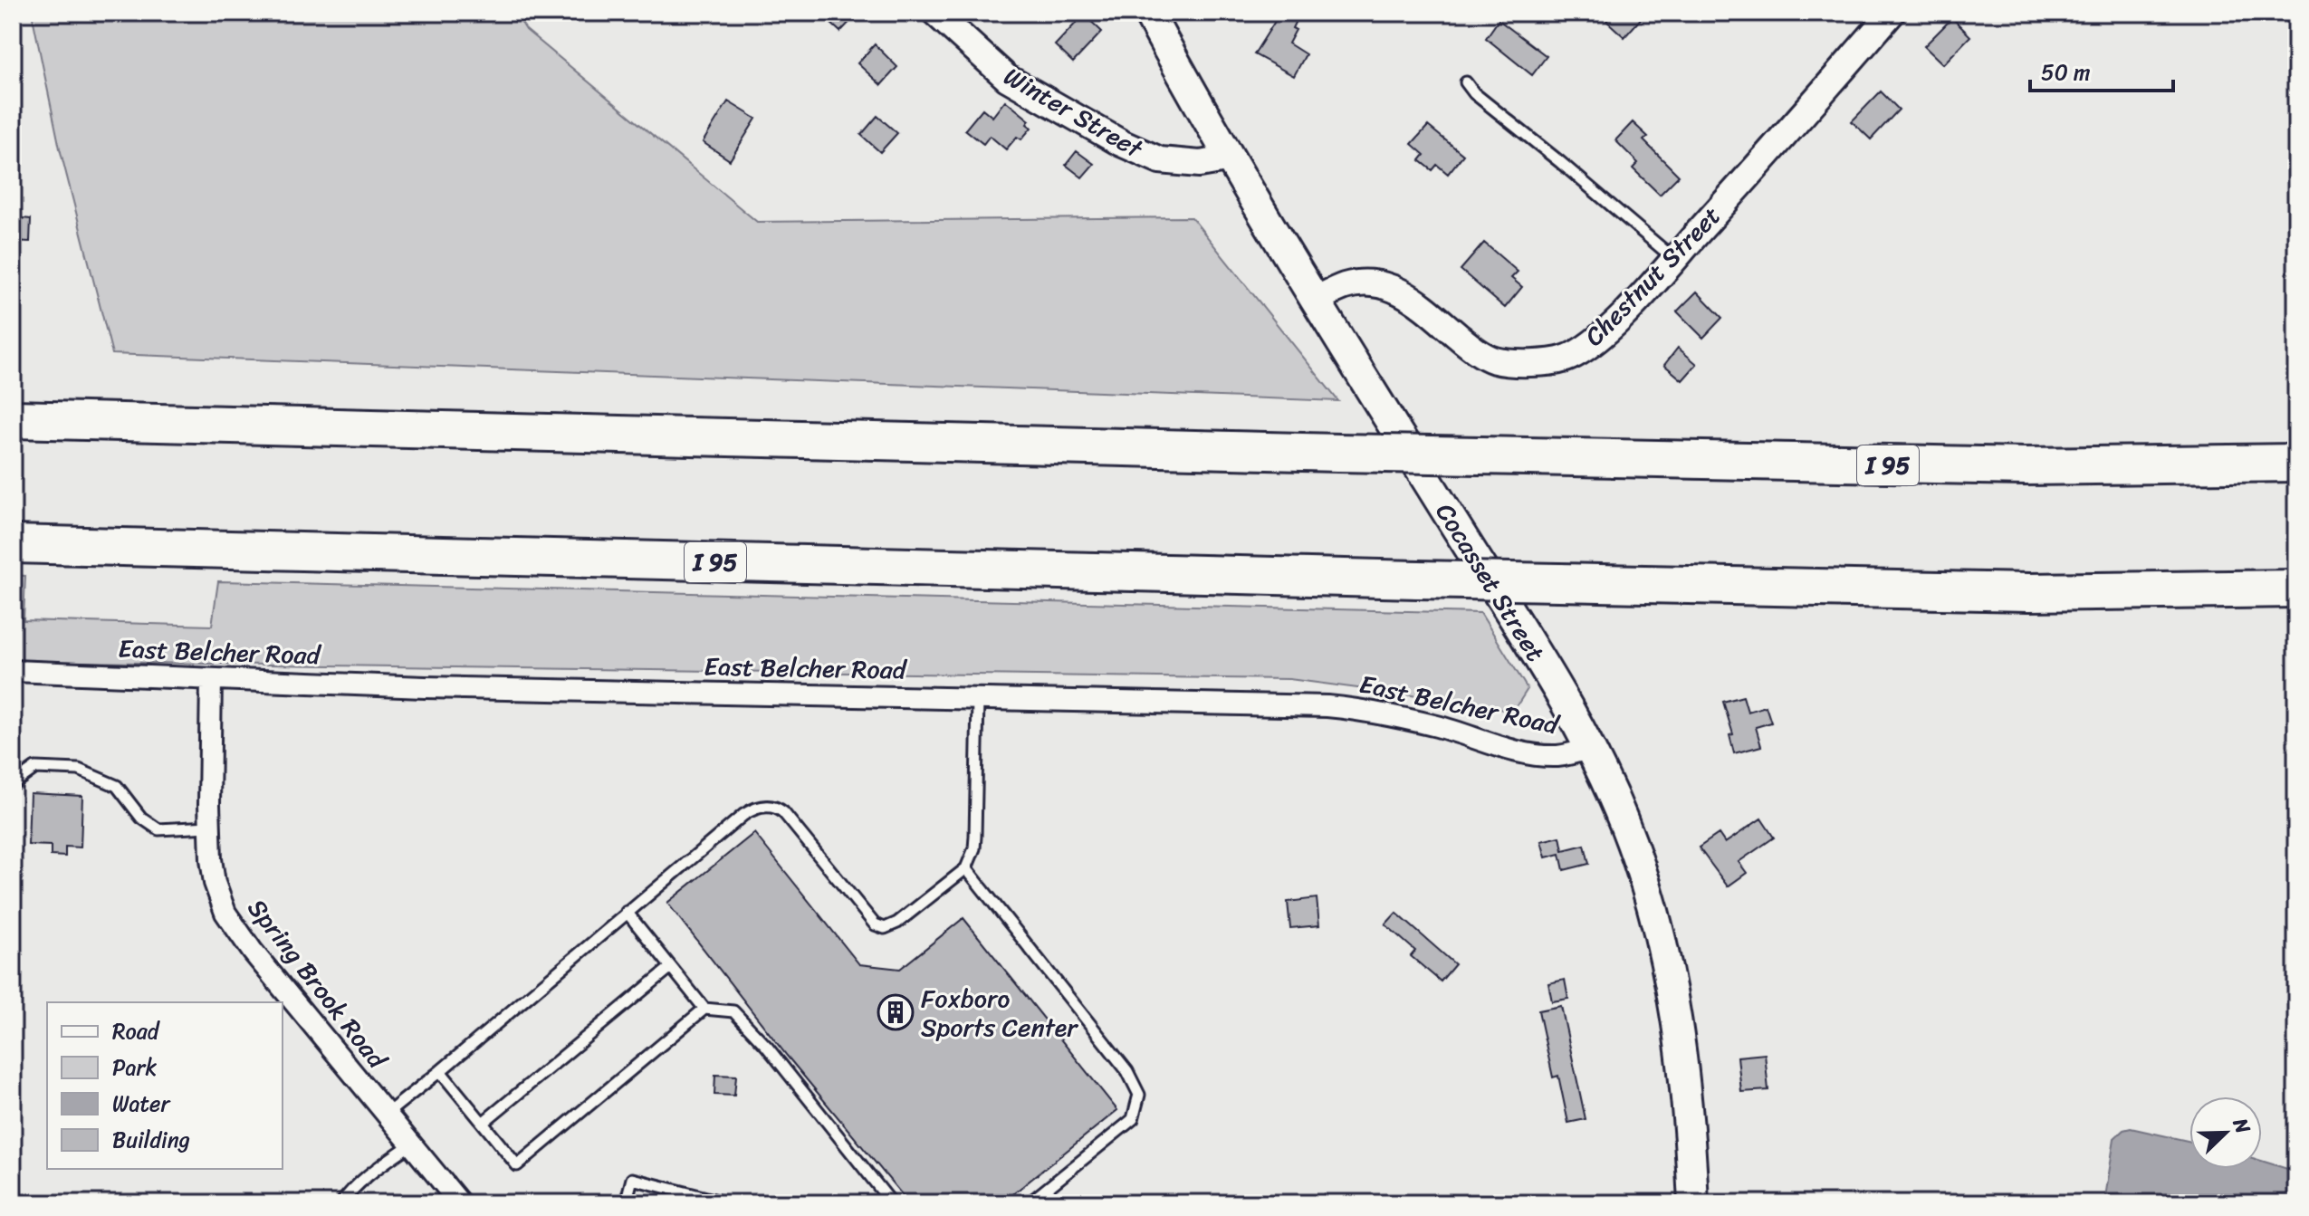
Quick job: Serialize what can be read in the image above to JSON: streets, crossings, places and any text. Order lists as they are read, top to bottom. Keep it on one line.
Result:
{"streets":{"highway":["I 95"],"main road":["Cocasset Street"],"street":["Winter Street","Chestnut Street","East Belcher Road","Spring Brook Road"]},"crossings":[["Winter Street","Cocasset Street"],["Chestnut Street","Cocasset Street"],["Cocasset Street","East Belcher Road"],["East Belcher Road","Spring Brook Road"]],"places":{"building":["Foxboro Sports Center"]},"legend":["Road","Park","Water","Building"],"scale_bar":"50 m","north":"top right"}
